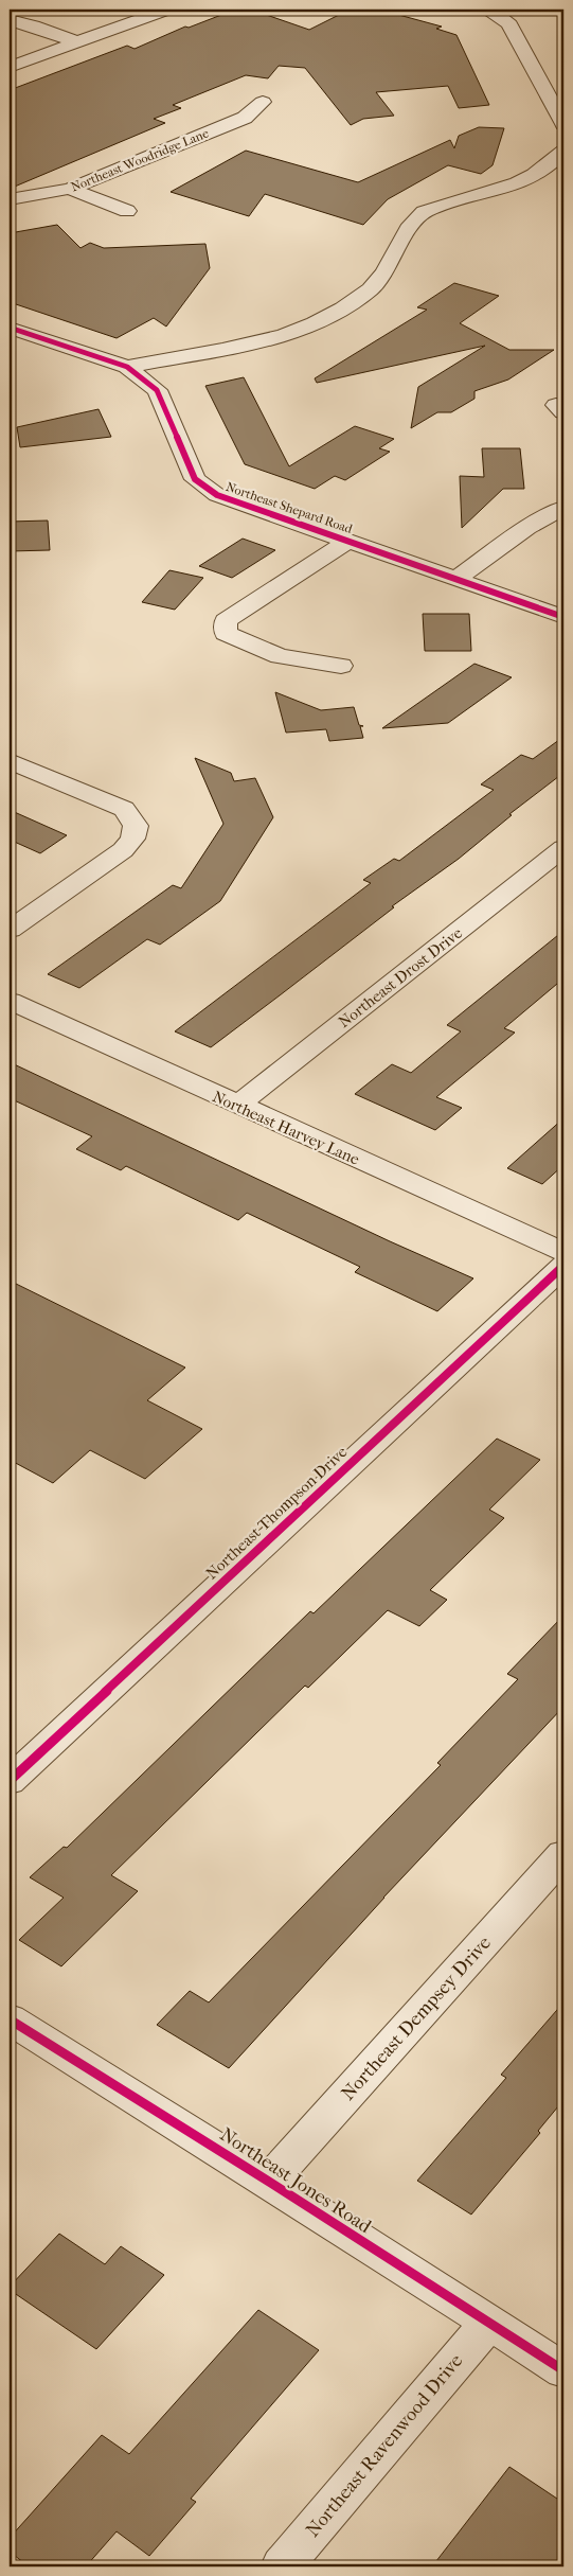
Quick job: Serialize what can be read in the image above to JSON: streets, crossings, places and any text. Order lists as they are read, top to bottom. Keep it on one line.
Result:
{"streets":{"street":["Northeast Woodridge Lane","Northeast Shepard Road","Northeast Drost Drive","Northeast Harvey Lane","Northeast Thompson Drive","Northeast Dempsey Drive","Northeast Jones Road","Northeast Ravenwood Drive"]},"crossings":[["Northeast Drost Drive","Northeast Harvey Lane"],["Northeast Dempsey Drive","Northeast Jones Road"],["Northeast Jones Road","Northeast Ravenwood Drive"]]}
